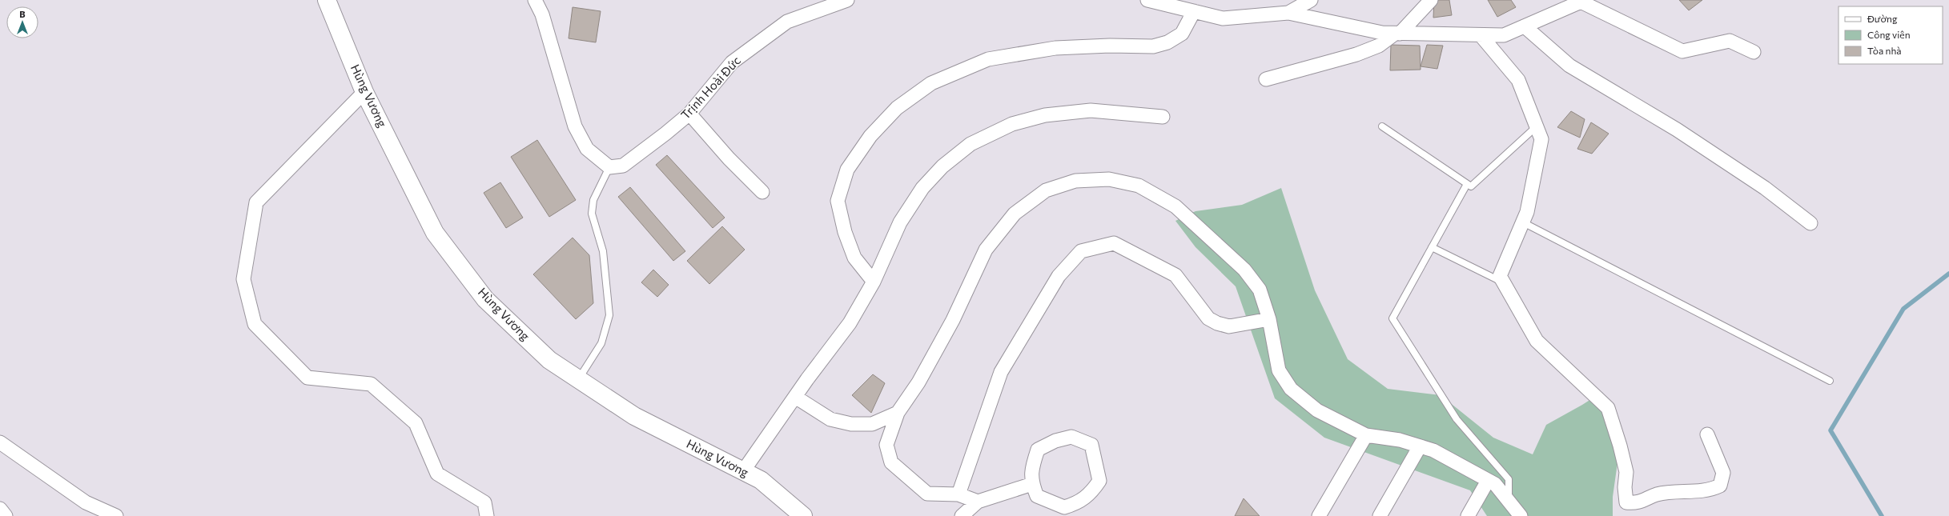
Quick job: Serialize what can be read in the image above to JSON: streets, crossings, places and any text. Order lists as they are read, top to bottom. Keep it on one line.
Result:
{"streets":{"highway":["Hùng Vương"],"street":["Trịnh Hoài Đức"]},"legend":["Đường","Công viên","Tòa nhà"],"north":"top"}
